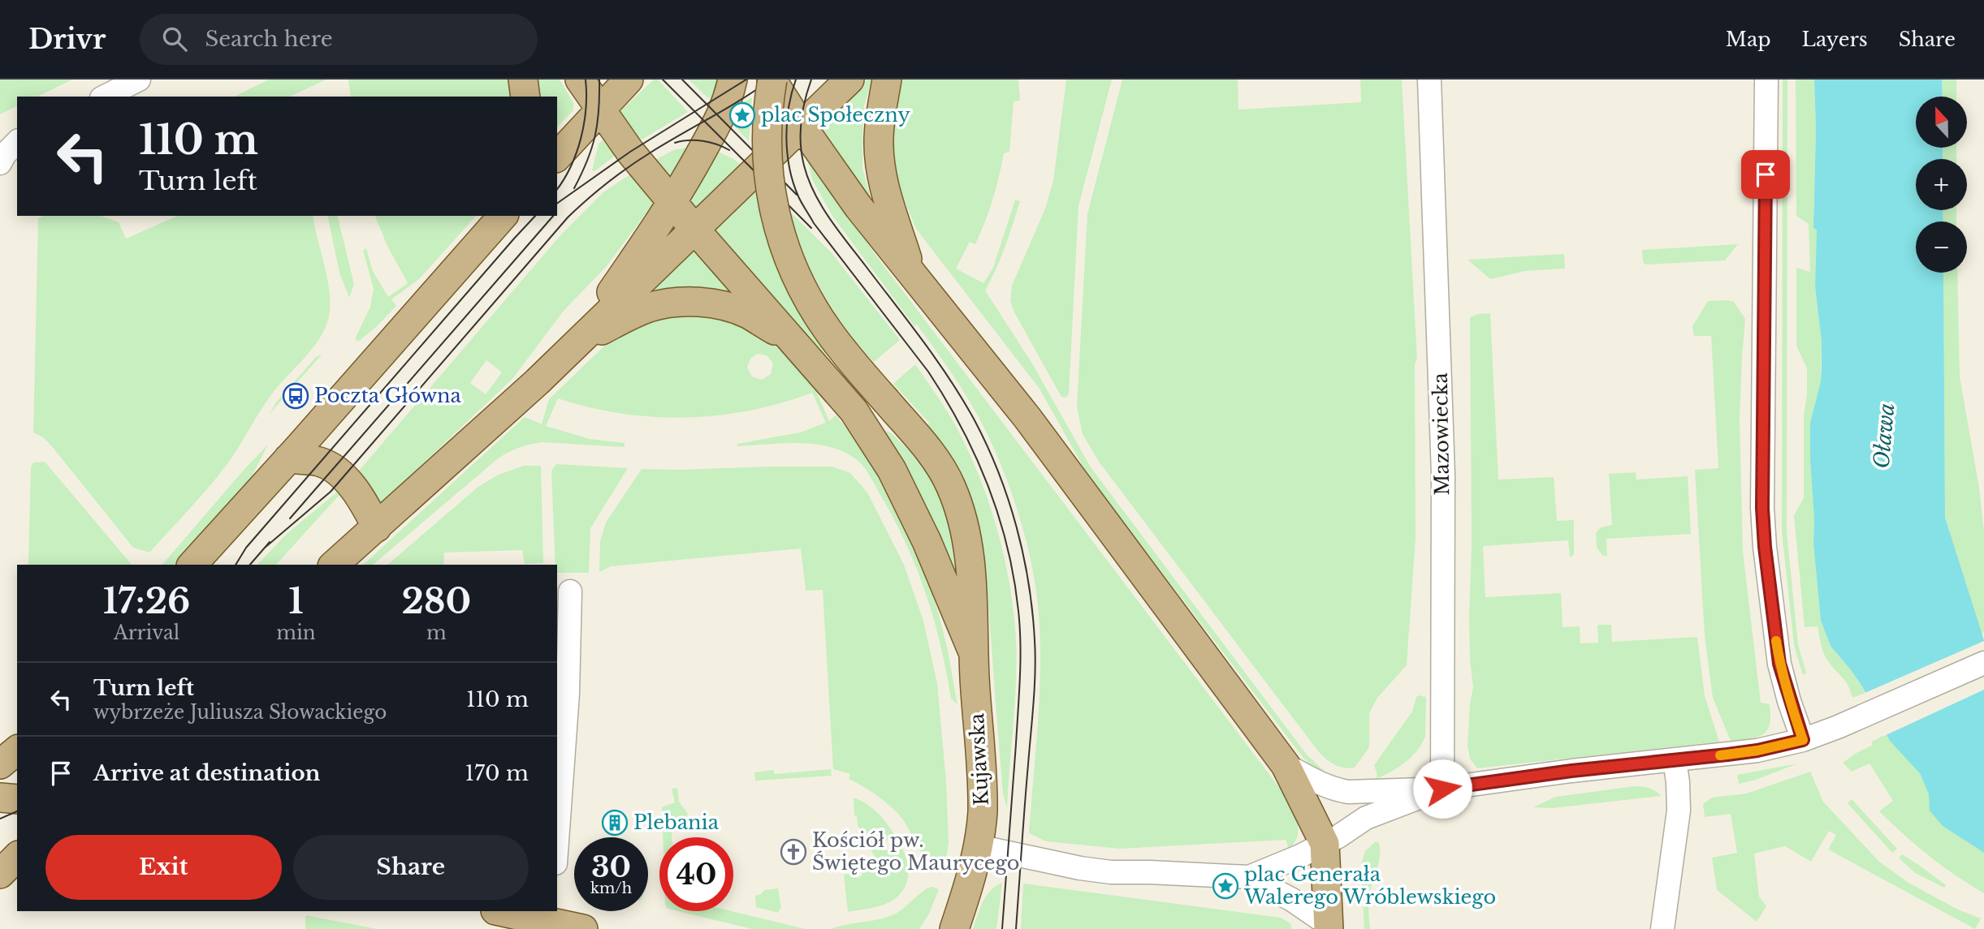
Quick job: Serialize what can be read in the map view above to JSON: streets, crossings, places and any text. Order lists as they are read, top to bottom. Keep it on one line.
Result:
{"streets":{"main road":["Kujawska"],"street":["Mazowiecka"]},"water":["Oława"],"places":{"place":["plac Społeczny","plac Generała Walerego Wróblewskiego"],"bus stop":["Poczta Główna"],"building":["Plebania"],"church":["Kościół pw. Świętego Maurycego"]},"north":"top","page":{"header":"Drivr","search":"Search here","nav":["Map","Layers","Share"],"map_buttons":["+","−"],"turn":["110 m","Turn left"],"eta":["17:26","Arrival","1","min","280","m"],"list":[{"name":"Turn left","note":"wybrzeże Juliusza Słowackiego","value":"110 m"},{"name":"Arrive at destination","value":"170 m"}],"buttons":["Exit","Share"],"speed":"30 km/h","limit":"40"}}
